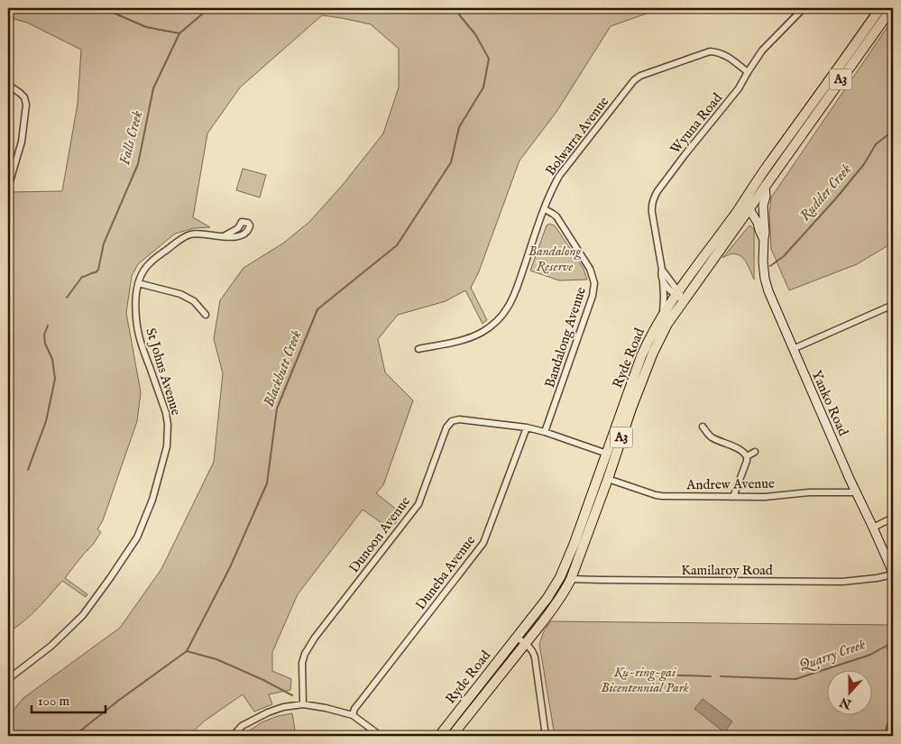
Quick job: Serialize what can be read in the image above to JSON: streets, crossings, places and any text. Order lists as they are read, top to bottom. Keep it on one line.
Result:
{"streets":{"highway":["A3","Ryde Road"],"main road":["Yanko Road"],"street":["Wyuna Road","Bolwarra Avenue","Bandalong Avenue","St Johns Avenue","Andrew Avenue","Dunoon Avenue","Kamilaroy Road","Duneba Avenue"]},"crossings":[["Wyuna Road","Bolwarra Avenue"],["Wyuna Road","Ryde Road"],["Bolwarra Avenue","Bandalong Avenue"],["Bandalong Avenue","Dunoon Avenue"],["Ryde Road","Yanko Road"],["Ryde Road","Andrew Avenue"],["Ryde Road","Dunoon Avenue"],["Ryde Road","Kamilaroy Road"],["Yanko Road","Andrew Avenue"],["Yanko Road","Kamilaroy Road"],["Dunoon Avenue","Duneba Avenue"]],"water":["Falls Creek","Rudder Creek","Blackbutt Creek","Quarry Creek"],"parks":["Bandalong Reserve","Ku-ring-gai Bicentennial Park"],"scale_bar":"100 m","north":"bottom"}
